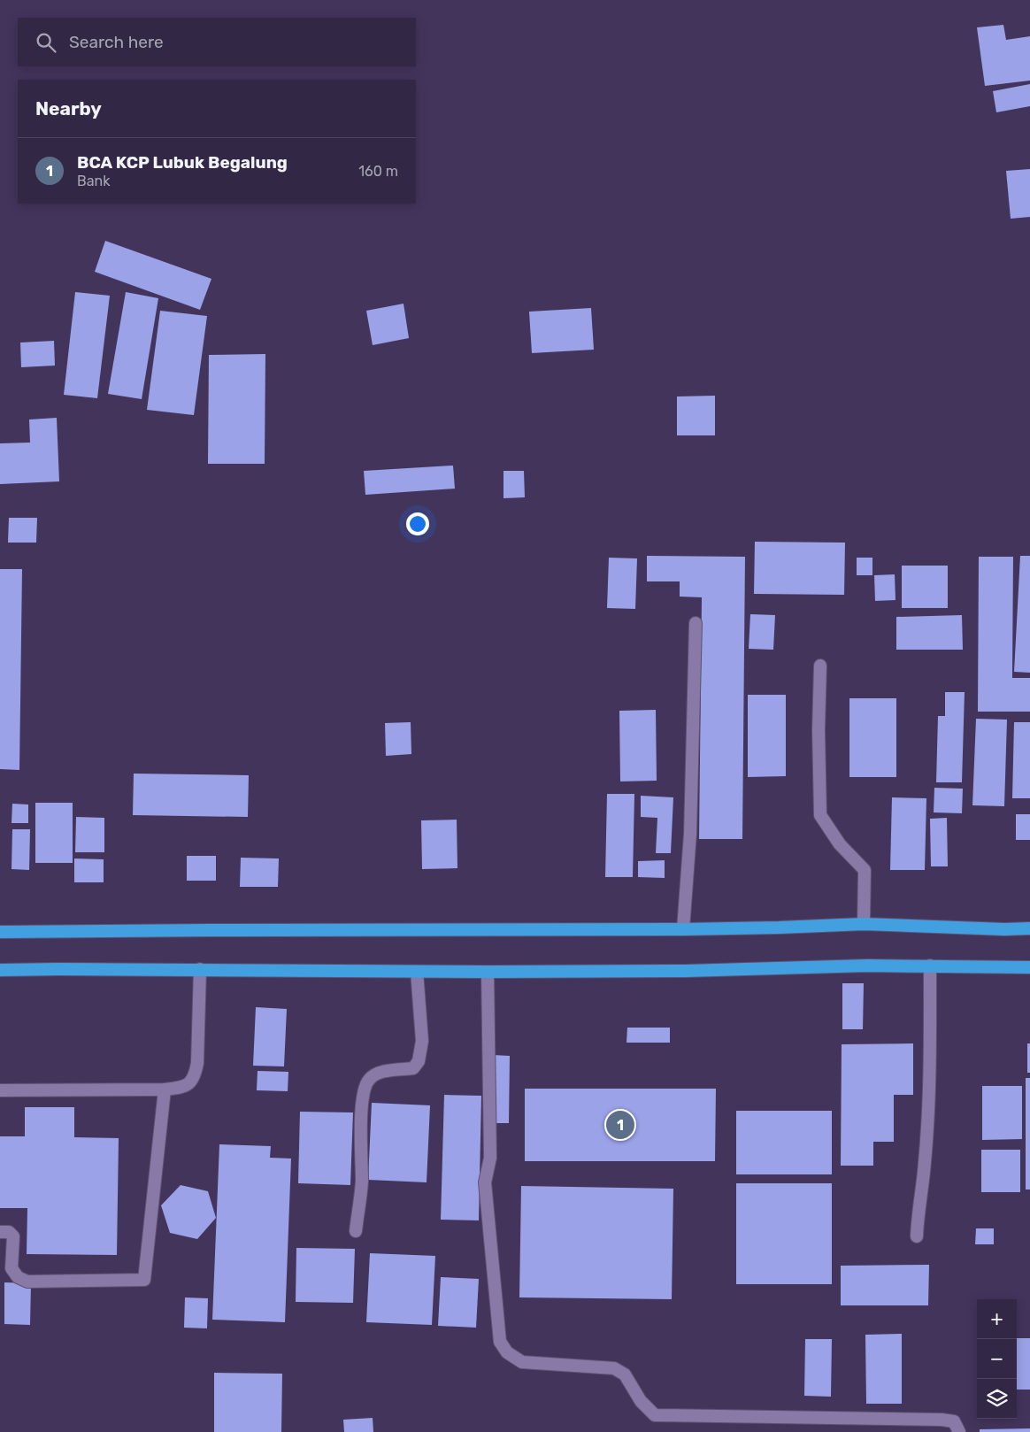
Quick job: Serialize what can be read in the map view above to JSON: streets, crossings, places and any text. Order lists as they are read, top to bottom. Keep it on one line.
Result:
{"page":{"search":"Search here","heading":"Nearby","list":[{"mark":"1","name":"BCA KCP Lubuk Begalung","note":"Bank","value":"160 m"}],"pins":"1","map_buttons":["+","−"]}}
